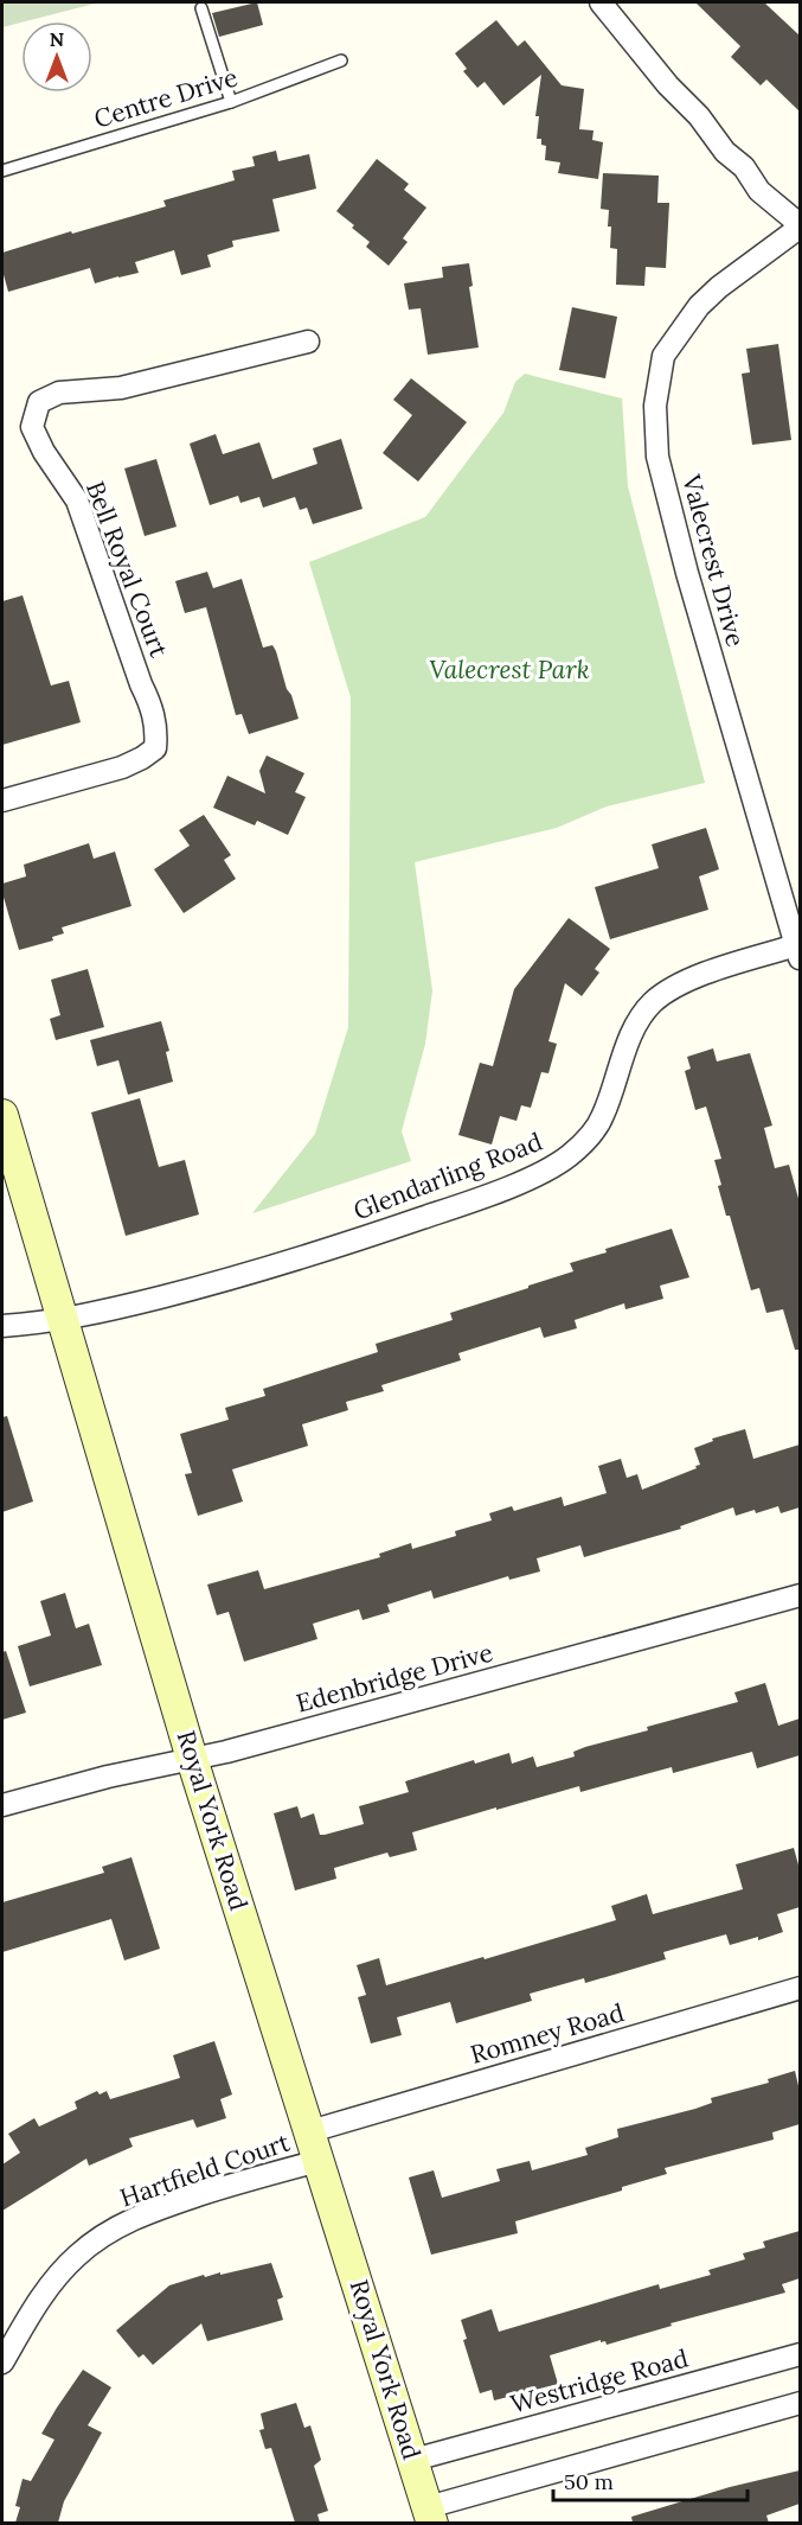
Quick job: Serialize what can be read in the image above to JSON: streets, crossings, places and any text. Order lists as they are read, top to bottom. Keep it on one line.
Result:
{"streets":{"main road":["Royal York Road"],"street":["Valecrest Drive","Bell Royal Court","Glendarling Road","Edenbridge Drive","Romney Road","Hartfield Court","Westridge Road"],"lane":["Centre Drive"]},"crossings":[["Valecrest Drive","Glendarling Road"],["Glendarling Road","Royal York Road"],["Edenbridge Drive","Royal York Road"],["Royal York Road","Romney Road"],["Royal York Road","Hartfield Court"],["Royal York Road","Westridge Road"]],"parks":["Valecrest Park"],"scale_bar":"50 m","north":"top"}
